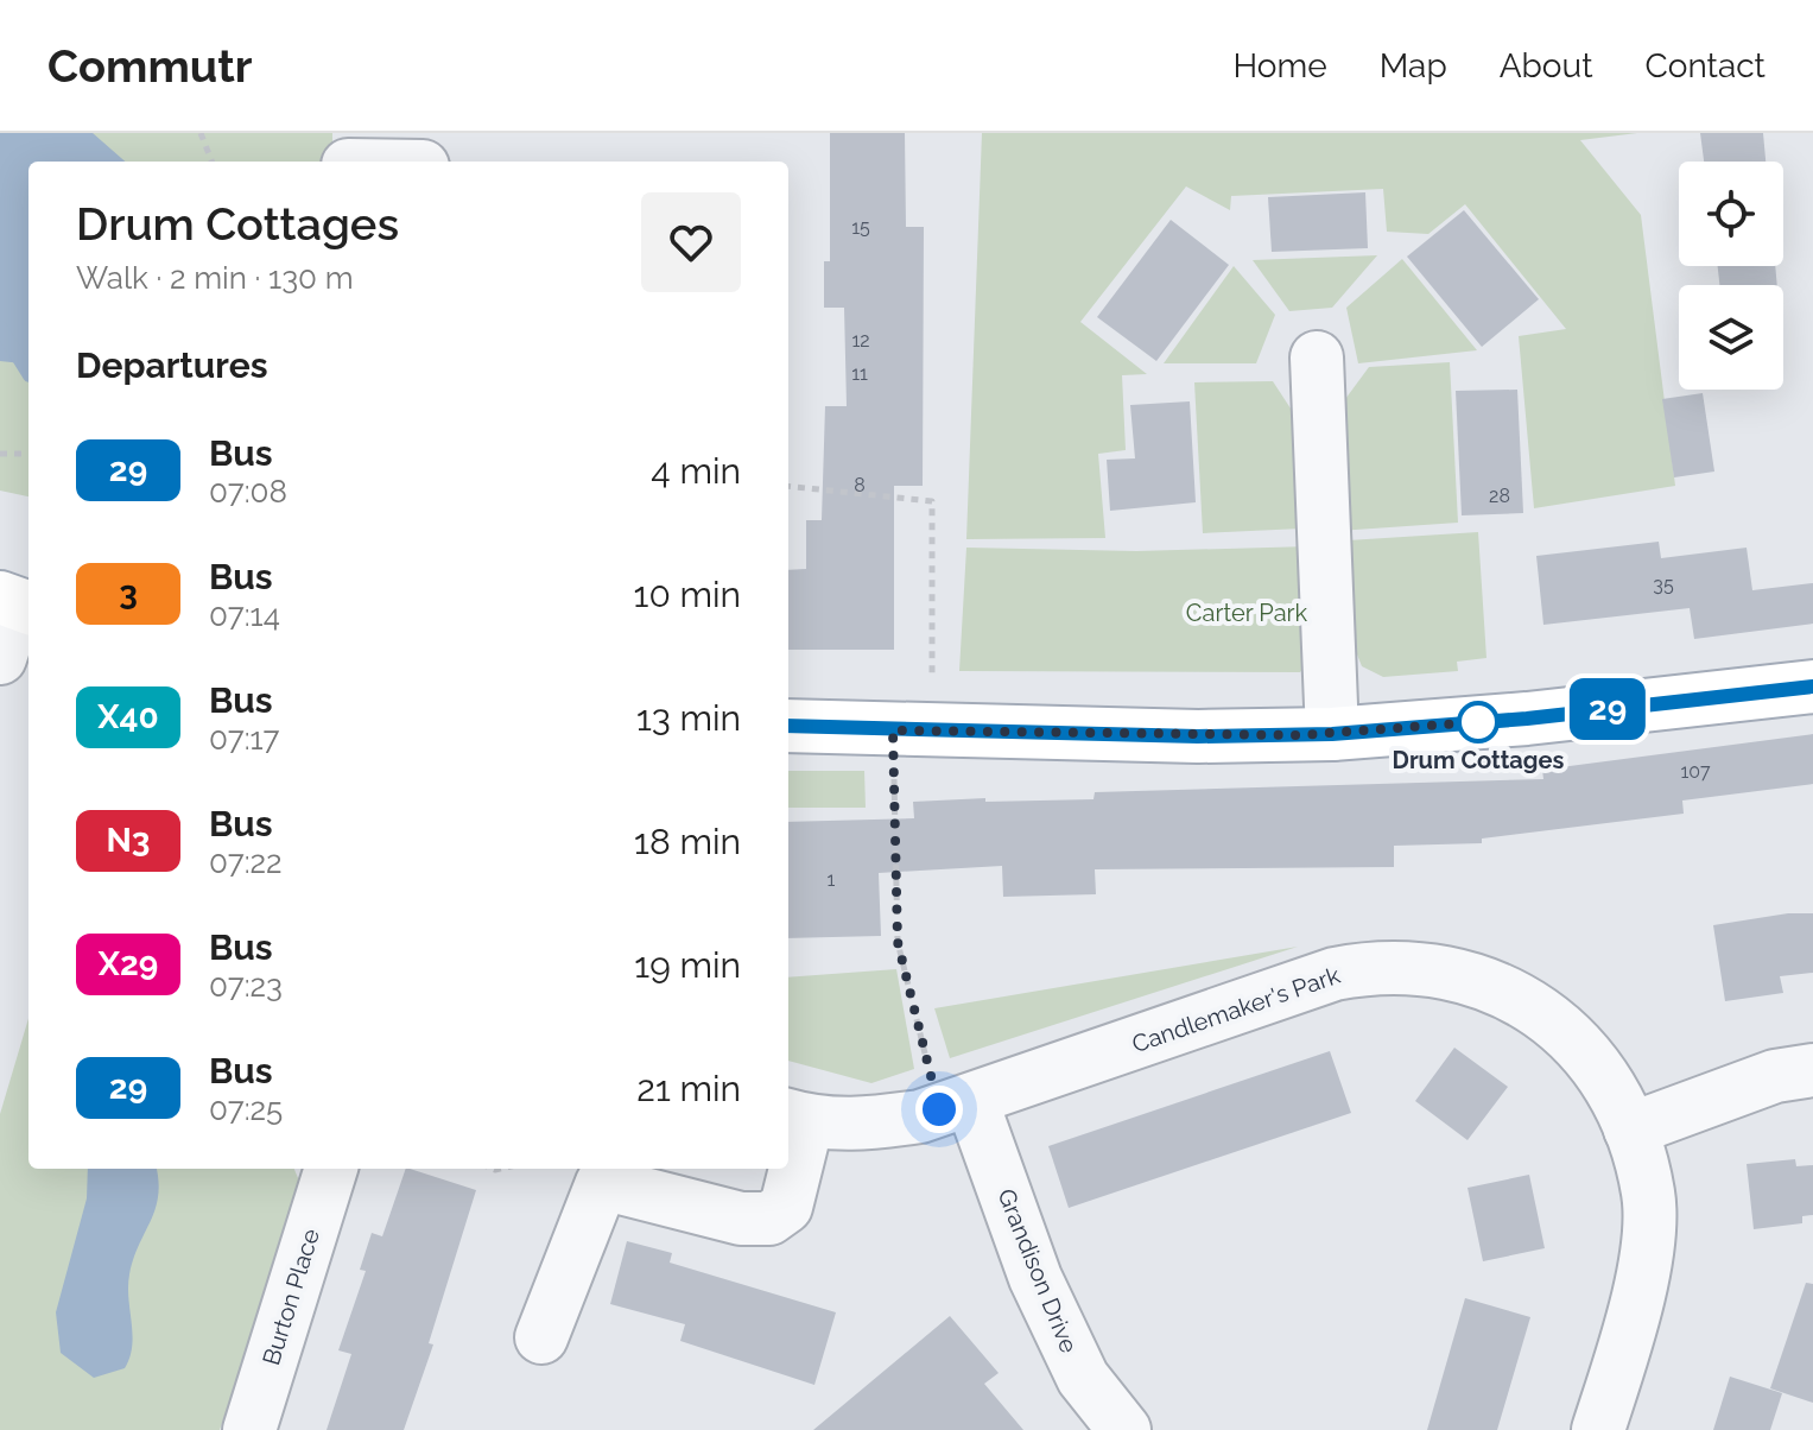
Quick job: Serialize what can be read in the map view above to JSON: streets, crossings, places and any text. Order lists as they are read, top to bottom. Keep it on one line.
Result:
{"streets":{"street":["Candlemaker's Park","Grandison Drive","Burton Place"]},"crossings":[["Candlemaker's Park","Grandison Drive"]],"parks":["Carter Park"],"places":["Drum Cottages"],"lines":["bus line 29"],"house_numbers":["15","12","11","8","28","35","107","1"],"page":{"header":"Commutr","nav":["Home","Map","About","Contact"],"on_map":"29","heading":[["Drum Cottages","Walk · 2 min · 130 m"],"Departures"],"list":[{"mark":"29","name":"Bus","note":"07:08","value":"4 min"},{"mark":"3","name":"Bus","note":"07:14","value":"10 min"},{"mark":"X40","name":"Bus","note":"07:17","value":"13 min"},{"mark":"N3","name":"Bus","note":"07:22","value":"18 min"},{"mark":"X29","name":"Bus","note":"07:23","value":"19 min"},{"mark":"29","name":"Bus","note":"07:25","value":"21 min"}]}}
